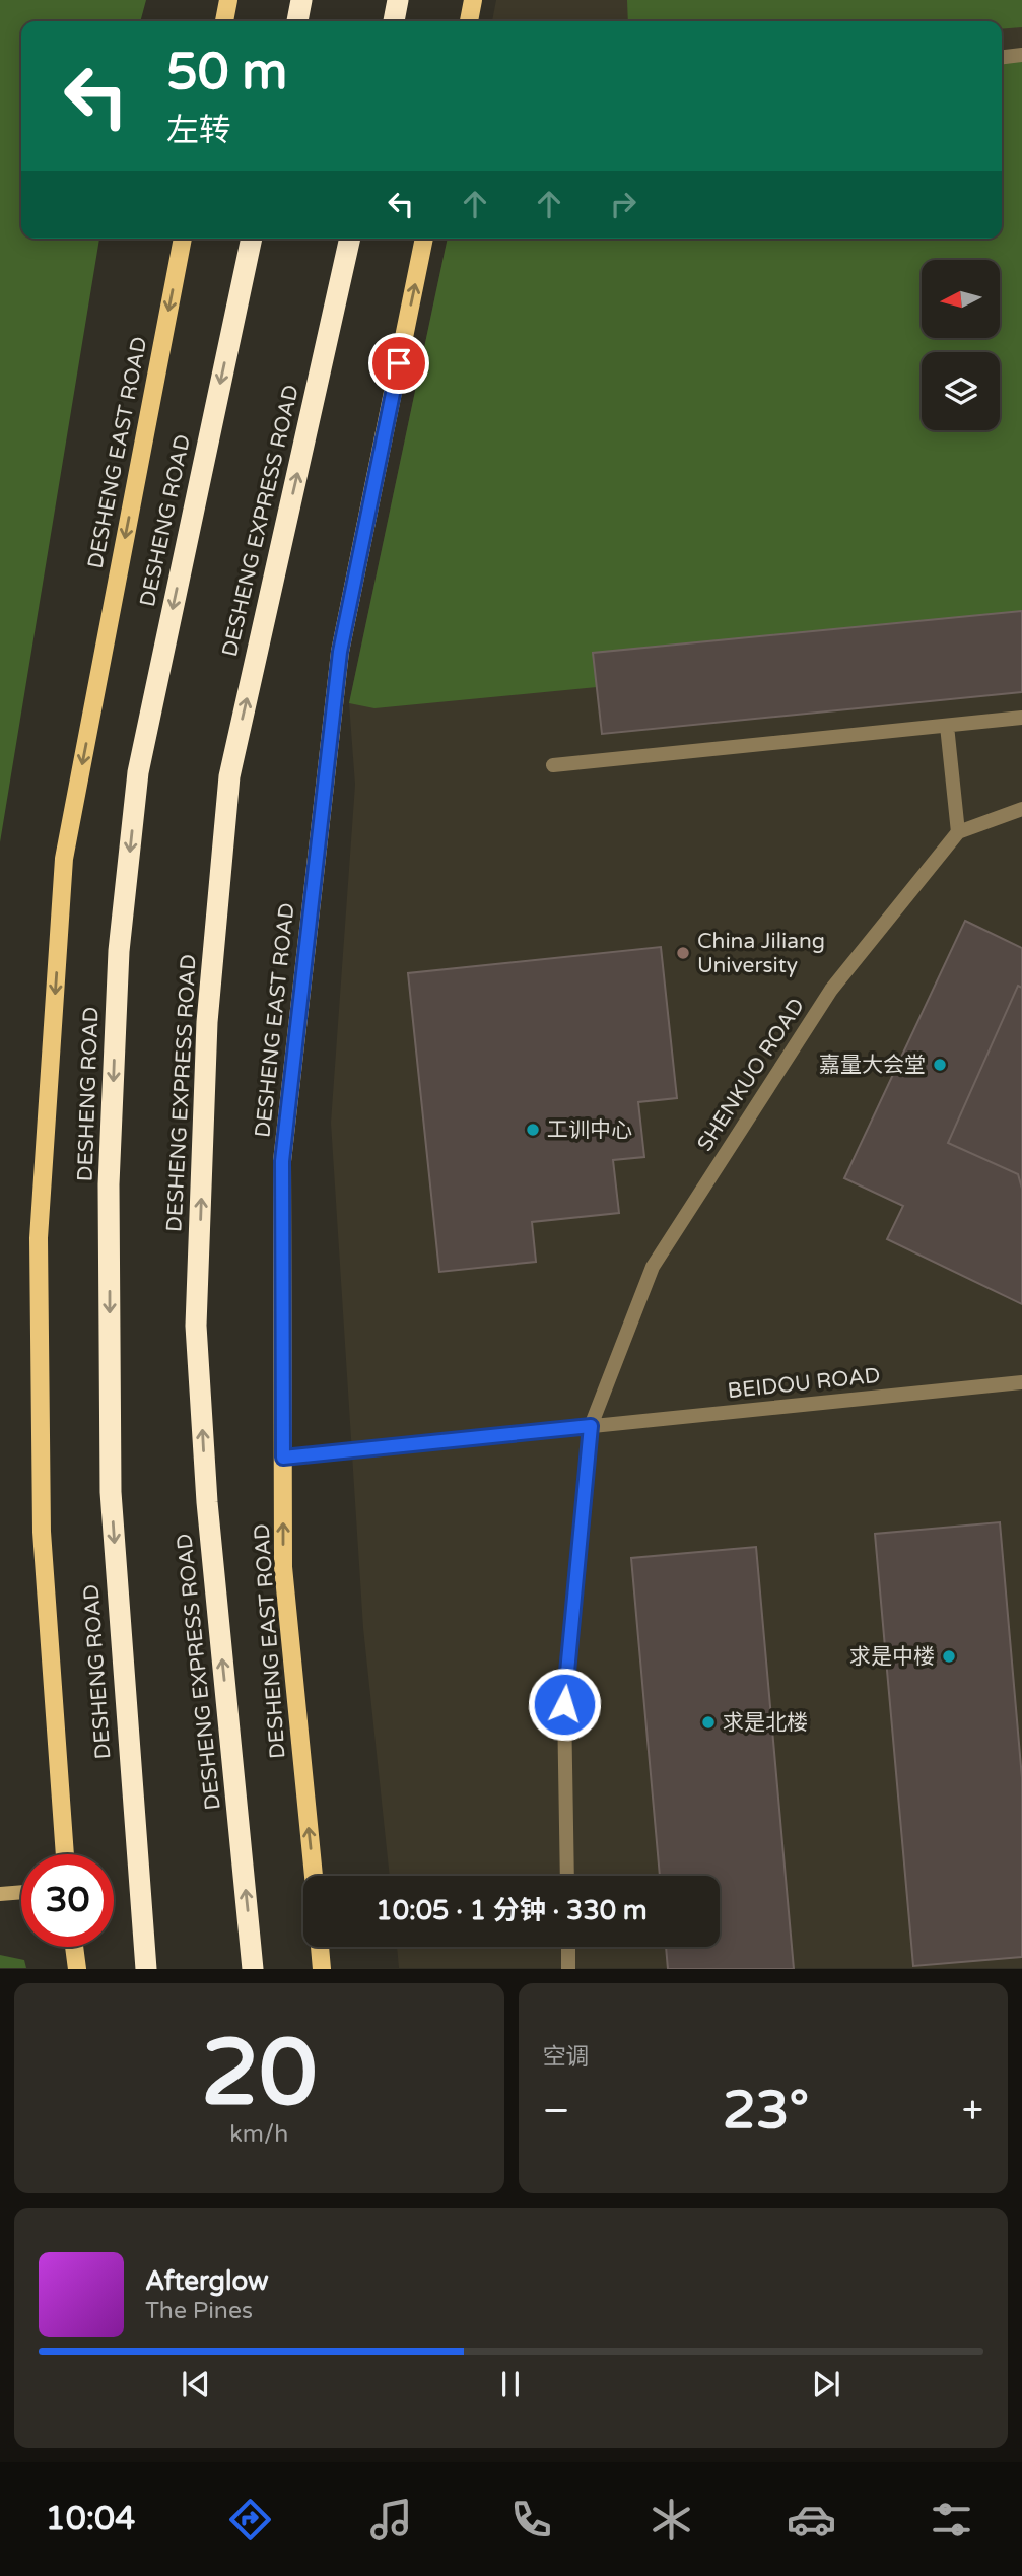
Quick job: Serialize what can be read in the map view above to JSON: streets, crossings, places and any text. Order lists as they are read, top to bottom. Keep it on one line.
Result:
{"streets":{"highway":["DESHENG ROAD","DESHENG EXPRESS ROAD"],"main road":["DESHENG EAST ROAD"],"street":["SHENKUO ROAD","BEIDOU ROAD"]},"crossings":[["DESHENG EAST ROAD","BEIDOU ROAD"],["SHENKUO ROAD","BEIDOU ROAD"]],"one_way":["DESHENG ROAD","DESHENG EXPRESS ROAD"],"places":["China Jiliang University","嘉量大会堂","工训中心","求是中楼","求是北楼"],"north":"left","page":{"turn":["50 m","左转"],"limit":"30","trip":"10:05 · 1 分钟 · 330 m","tile":[["20","km/h"],"空调"],"heat":["−","23°","+"],"song":["Afterglow","The Pines"],"tabs":"10:04"}}
